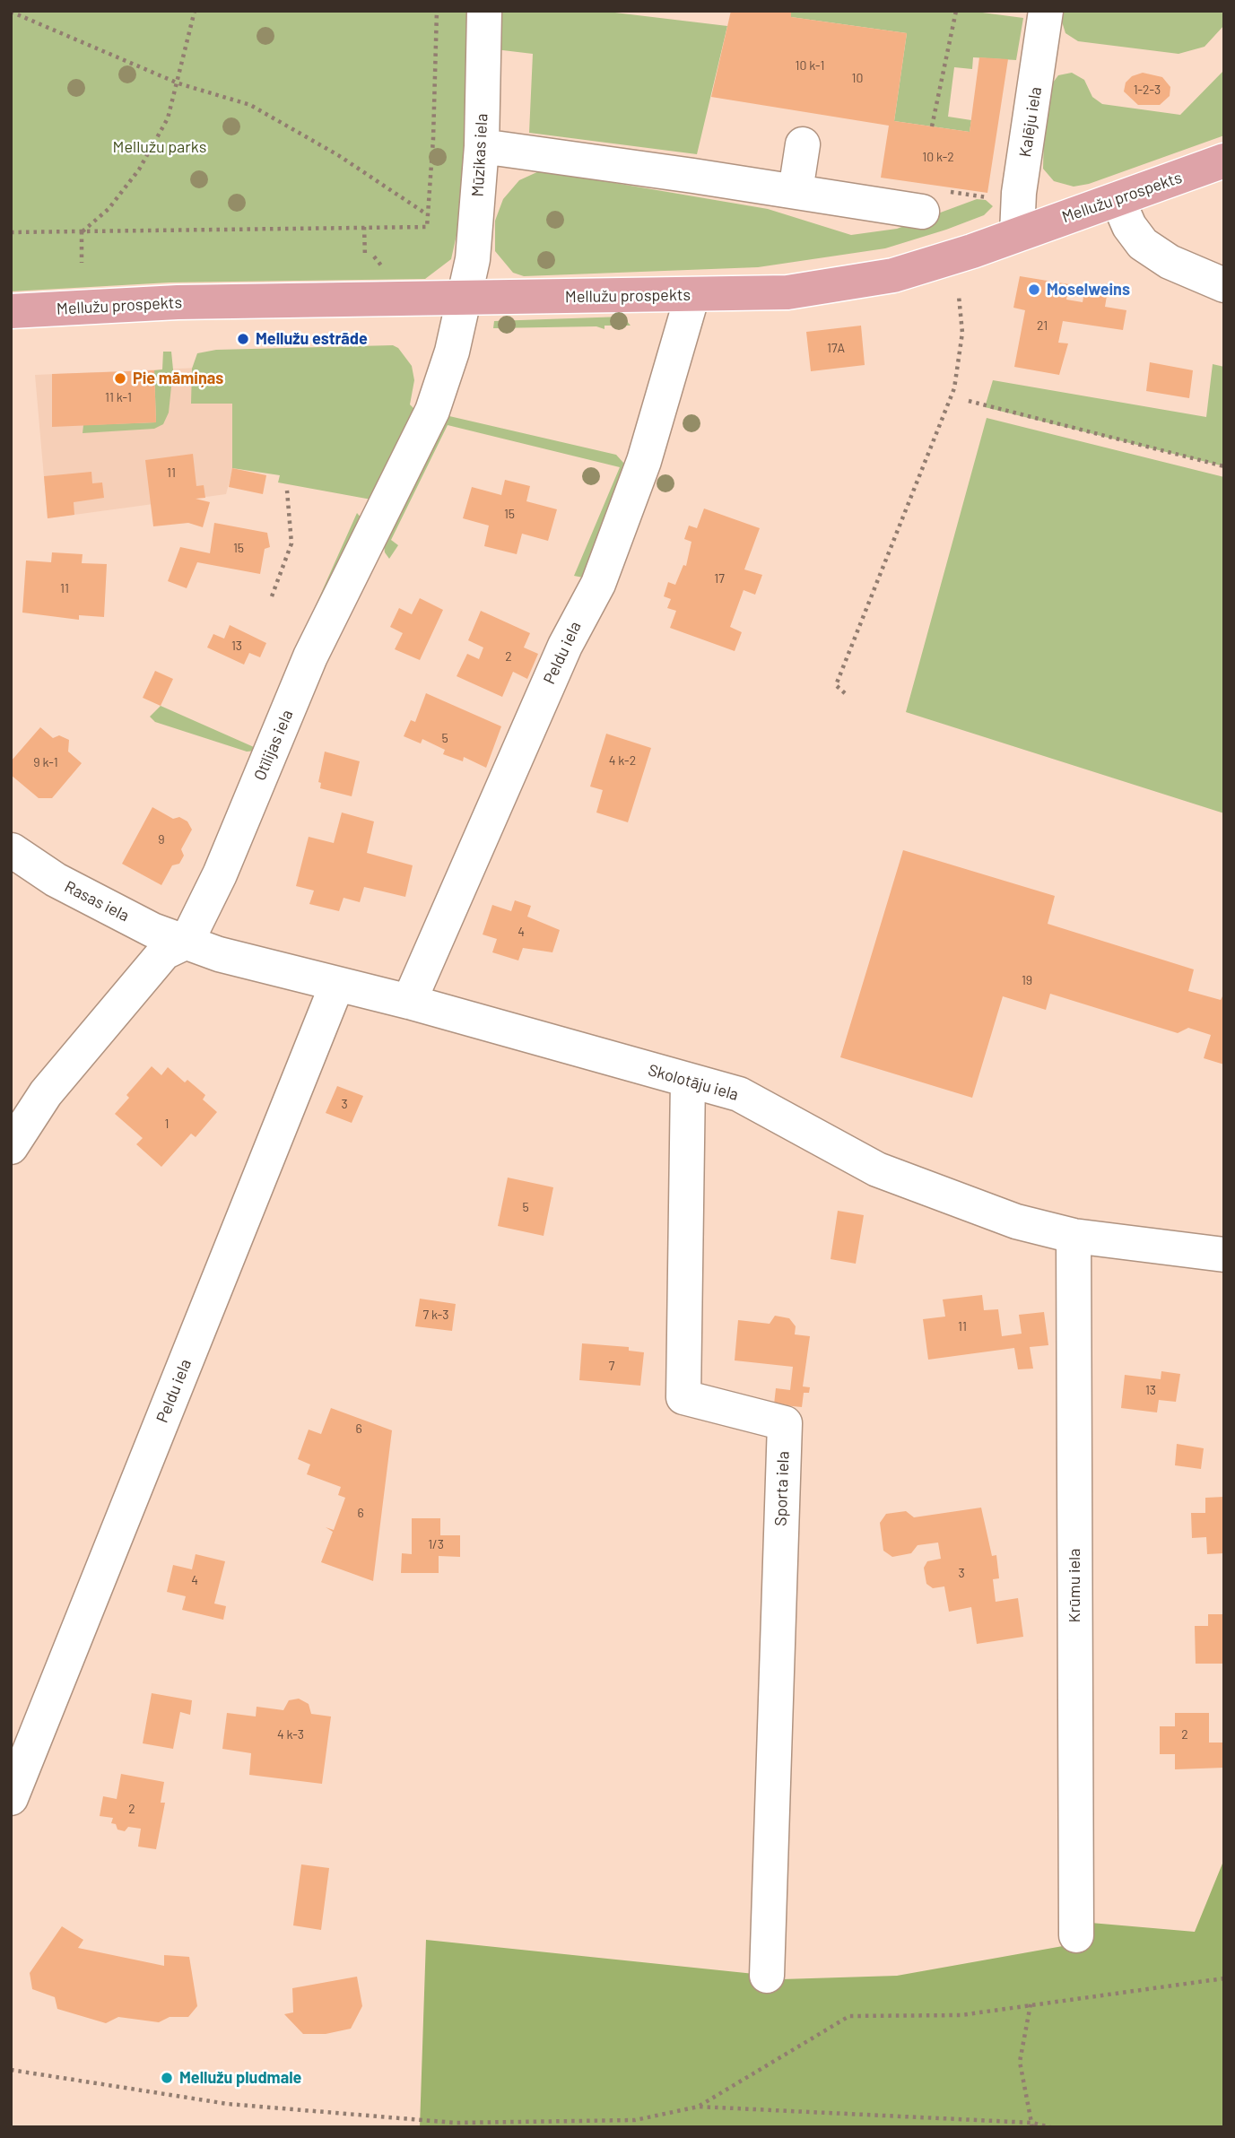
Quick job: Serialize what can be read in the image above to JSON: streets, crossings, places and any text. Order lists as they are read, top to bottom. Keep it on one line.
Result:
{"streets":{"main road":["Mellužu prospekts"],"street":["Kalēju iela","Mūzikas iela","Peldu iela","Otīlijas iela","Rasas iela","Skolotāju iela","Sporta iela","Krūmu iela"]},"crossings":[["Kalēju iela","Mellužu prospekts"],["Mūzikas iela","Mellužu prospekts"],["Mūzikas iela","Otīlijas iela"],["Mellužu prospekts","Peldu iela"],["Mellužu prospekts","Otīlijas iela"],["Peldu iela","Skolotāju iela"],["Otīlijas iela","Rasas iela"],["Otīlijas iela","Skolotāju iela"],["Rasas iela","Skolotāju iela"],["Skolotāju iela","Sporta iela"],["Skolotāju iela","Krūmu iela"]],"parks":["Mellužu parks"],"places":["Moselweins","Mellužu estrāde","Pie māmiņas","Mellužu pludmale"],"house_numbers":["10 k-1","10","1-2-3","10 k-2","21","17A","11 k-1","11","15","15","17","11","13","2","5","4 k-2","9 k-1","9","4","19","3","1","5","7 k-3","11","7","13","6","6","1/3","3","4","4 k-3","2","2"]}
